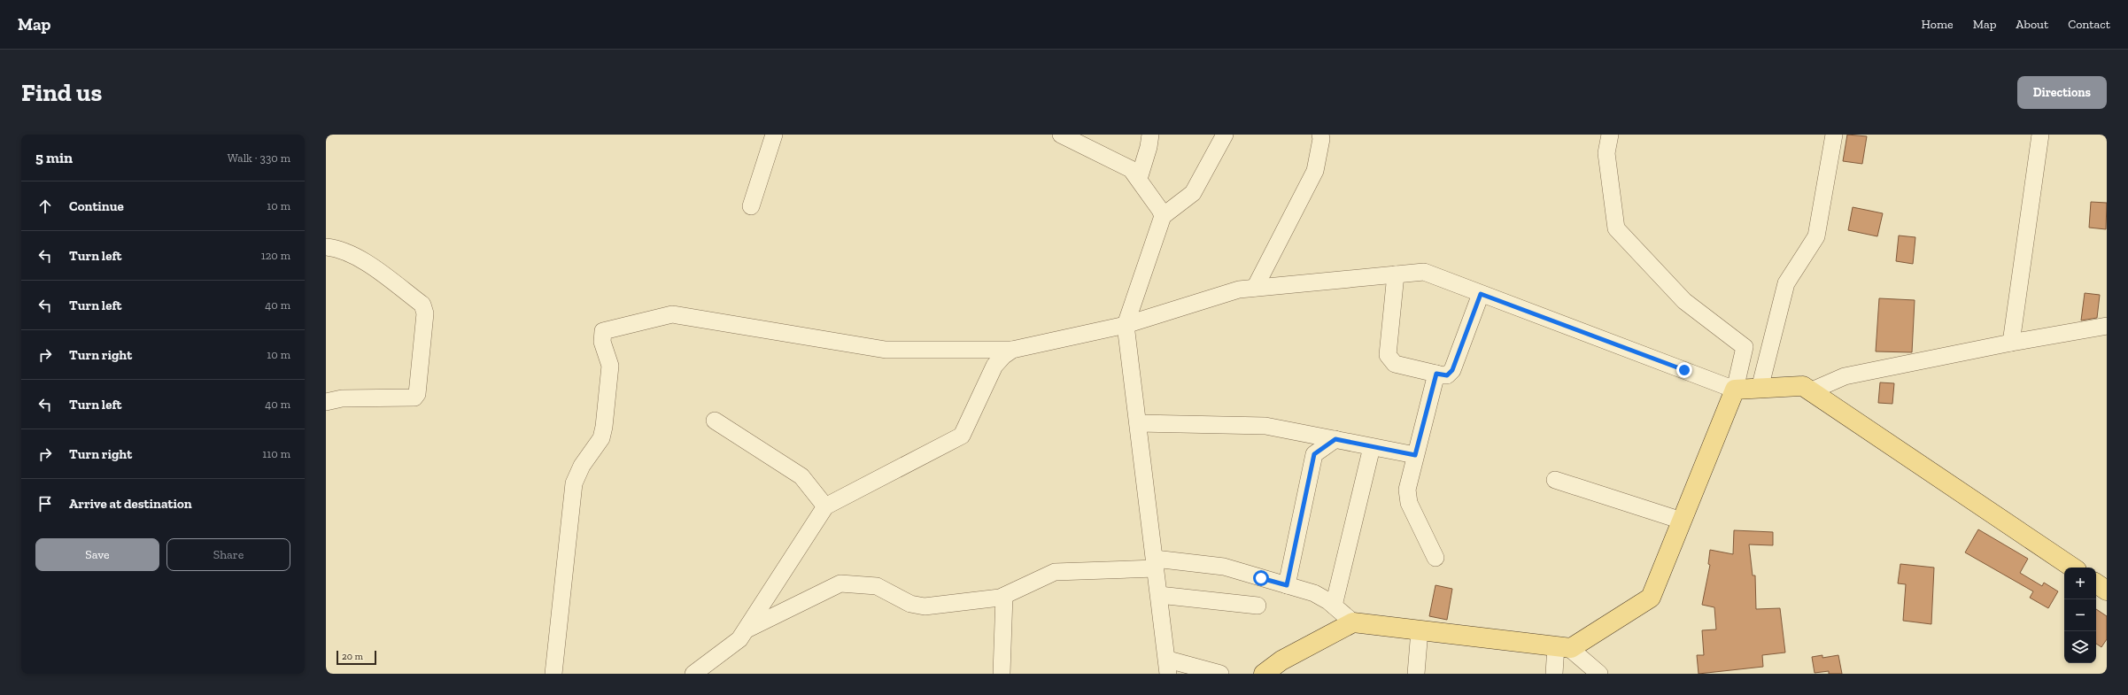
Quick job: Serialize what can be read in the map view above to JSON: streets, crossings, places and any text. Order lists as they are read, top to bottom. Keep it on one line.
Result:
{"scale_bar":"20 m","page":{"header":"Map","nav":["Home","Map","About","Contact"],"buttons":["Directions",["Save","Share"]],"title":"Find us","heading":["5 min","Walk · 330 m"],"list":[["Continue","10 m"],["Turn left","120 m"],["Turn left","40 m"],["Turn right","10 m"],["Turn left","40 m"],["Turn right","110 m"],"Arrive at destination"],"map_buttons":["+","−"],"scale":"20 m"}}
